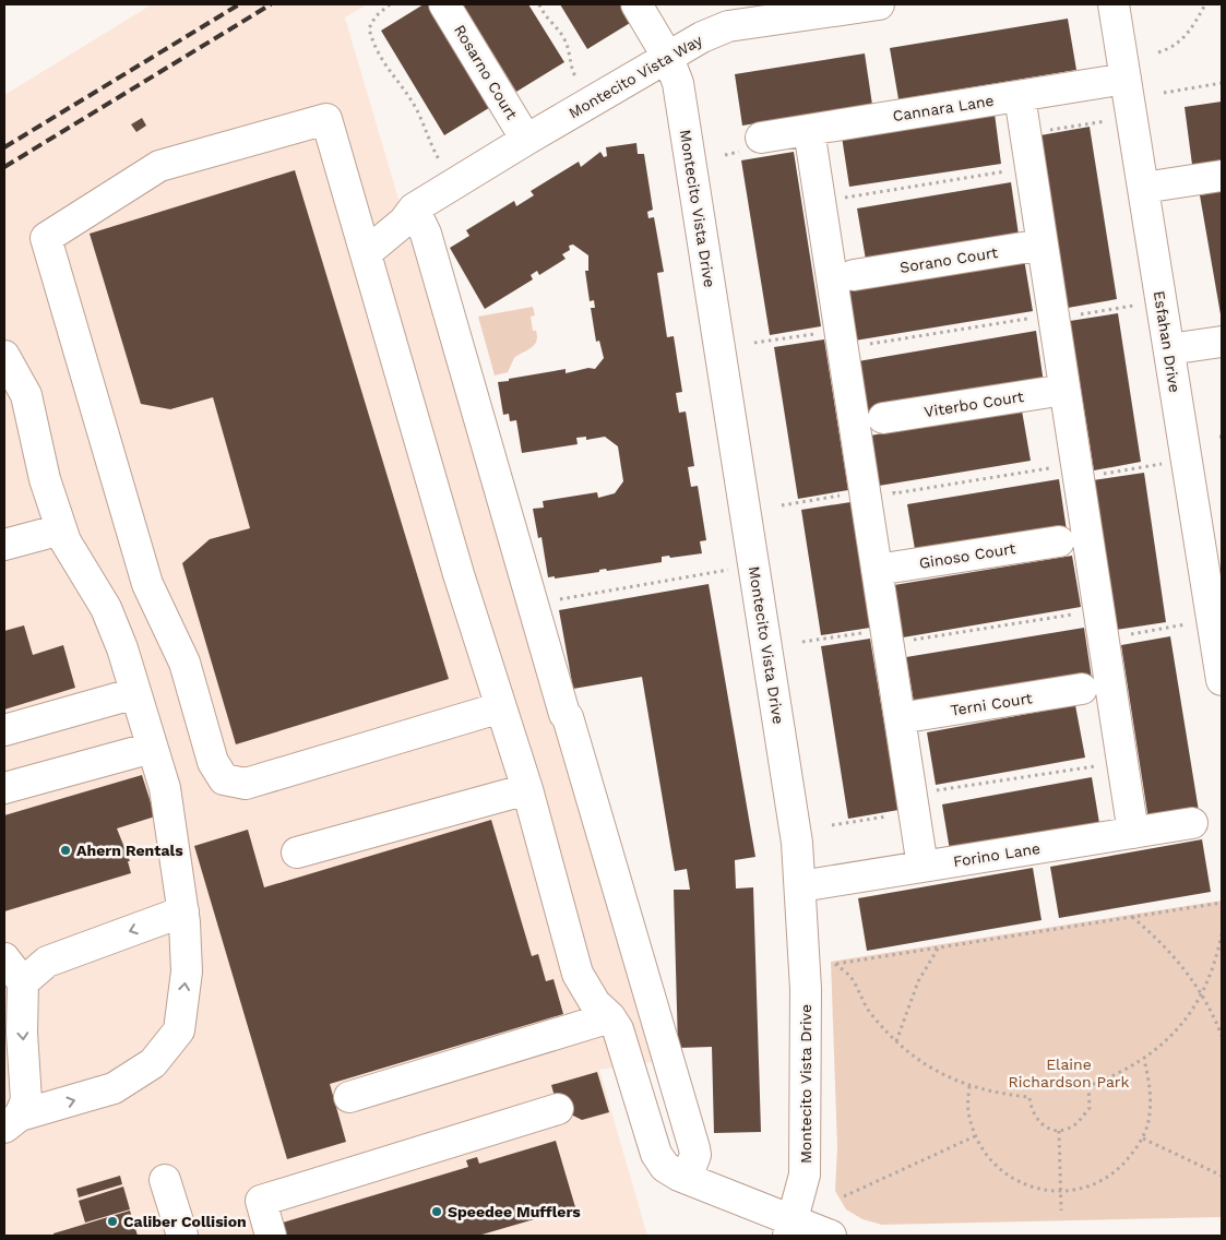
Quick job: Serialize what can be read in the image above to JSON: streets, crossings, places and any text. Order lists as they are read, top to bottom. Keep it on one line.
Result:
{"streets":{"street":["Rosarno Court","Montecito Vista Way","Cannara Lane","Montecito Vista Drive","Sorano Court","Esfahan Drive","Viterbo Court","Ginoso Court","Terni Court","Forino Lane"]},"crossings":[["Rosarno Court","Montecito Vista Way"],["Montecito Vista Way","Montecito Vista Drive"],["Cannara Lane","Esfahan Drive"],["Montecito Vista Drive","Forino Lane"]],"parks":["Elaine Richardson Park"],"places":["Ahern Rentals","Speedee Mufflers","Caliber Collision"]}
